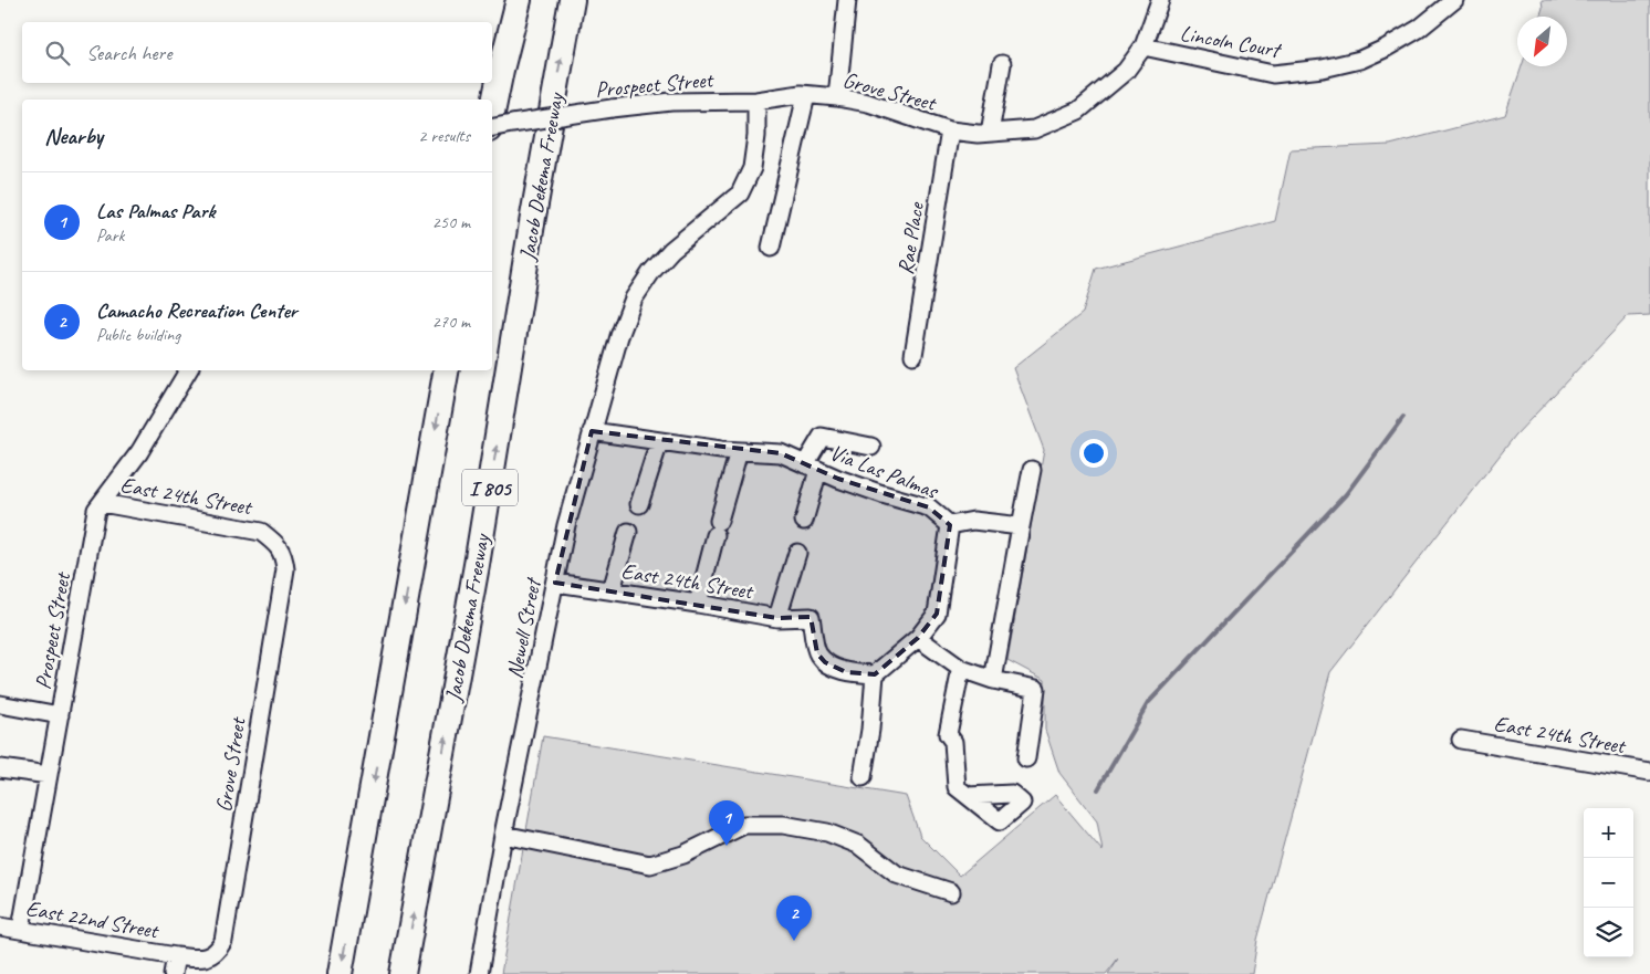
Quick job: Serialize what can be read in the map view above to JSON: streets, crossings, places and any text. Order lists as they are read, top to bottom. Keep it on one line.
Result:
{"streets":{"highway":["Jacob Dekema Freeway","I 805"],"street":["Lincoln Court","Prospect Street","Grove Street","Rae Place","Via Las Palmas","East 24th Street","Newell Street","East 22nd Street"]},"crossings":[["Lincoln Court","Grove Street"],["Prospect Street","Grove Street"],["Prospect Street","East 24th Street"],["Prospect Street","Newell Street"],["Prospect Street","East 22nd Street"],["Grove Street","Rae Place"],["Grove Street","East 24th Street"],["Grove Street","Newell Street"],["Grove Street","East 22nd Street"],["Via Las Palmas","East 24th Street"],["Via Las Palmas","Newell Street"],["East 24th Street","Newell Street"]],"north":"bottom left","page":{"search":"Search here","heading":["Nearby","2 results"],"list":[{"mark":"1","name":"Las Palmas Park","note":"Park","value":"250 m"},{"mark":"2","name":"Camacho Recreation Center","note":"Public building","value":"270 m"}],"pins":["1","2"],"map_buttons":["+","−"]}}
